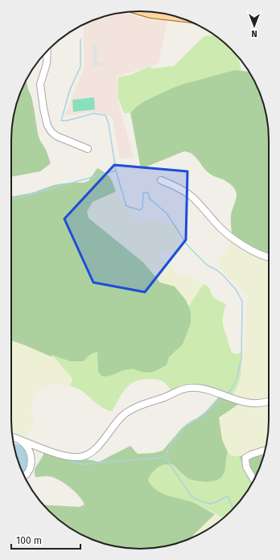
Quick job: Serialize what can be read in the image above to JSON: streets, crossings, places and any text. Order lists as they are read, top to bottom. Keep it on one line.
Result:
{"scale_bar":"100 m","north":"bottom"}
